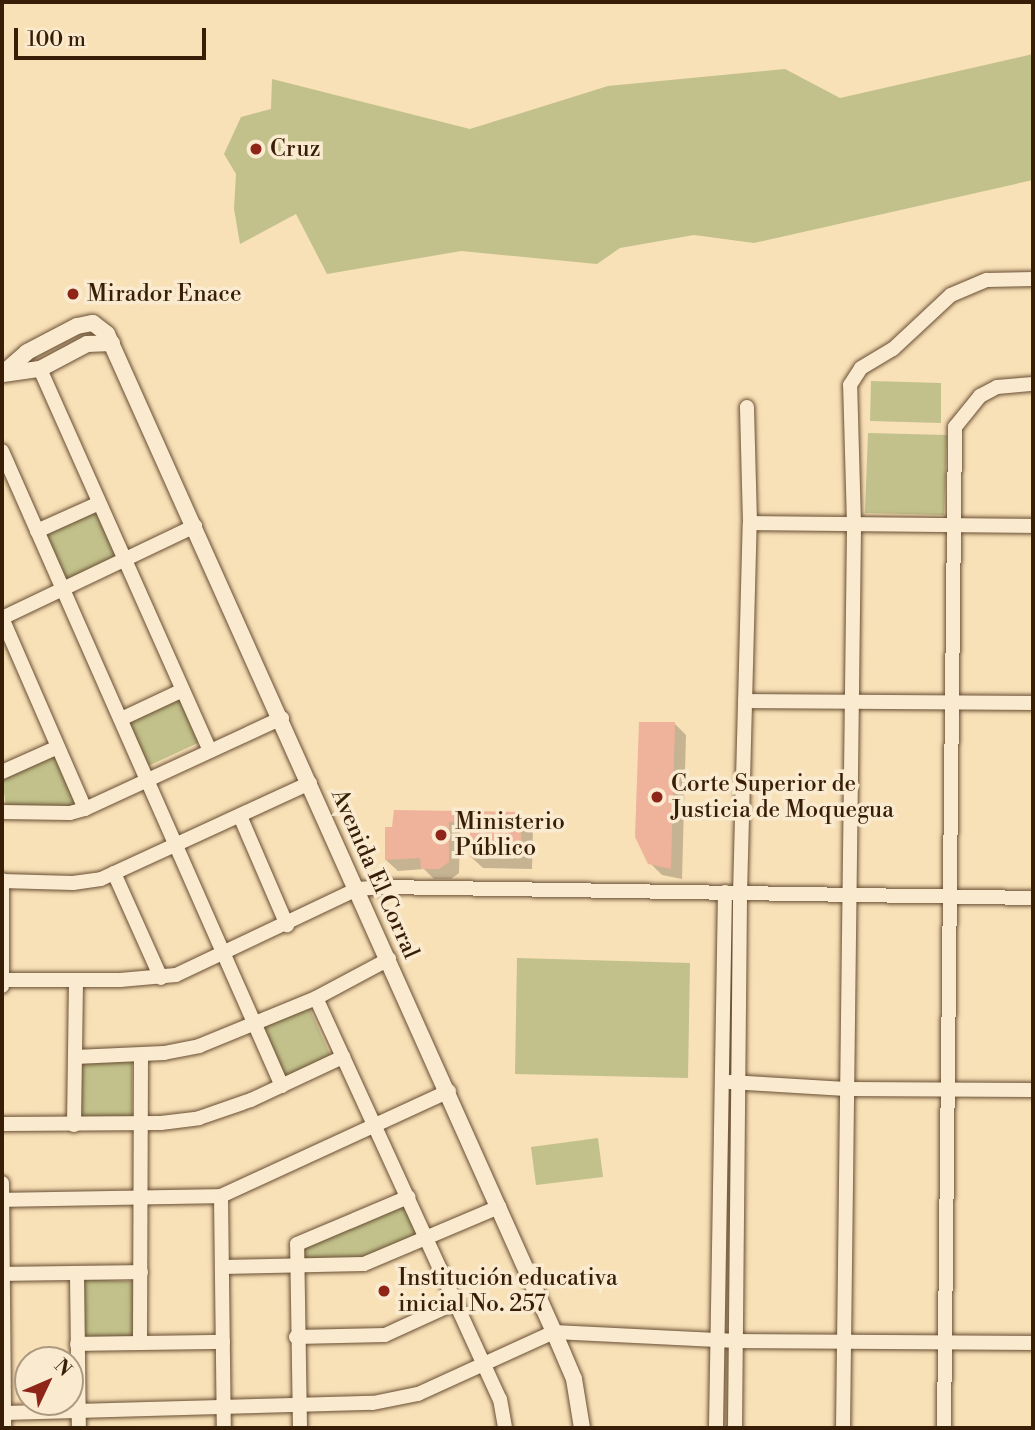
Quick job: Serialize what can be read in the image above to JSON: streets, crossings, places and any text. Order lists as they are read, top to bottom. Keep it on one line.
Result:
{"streets":{"street":["Avenida El Corral"]},"places":["Cruz","Mirador Enace","Corte Superior de Justicia de Moquegua","Ministerio Público","Institución educativa inicial No. 257"],"scale_bar":"100 m","north":"top right"}
